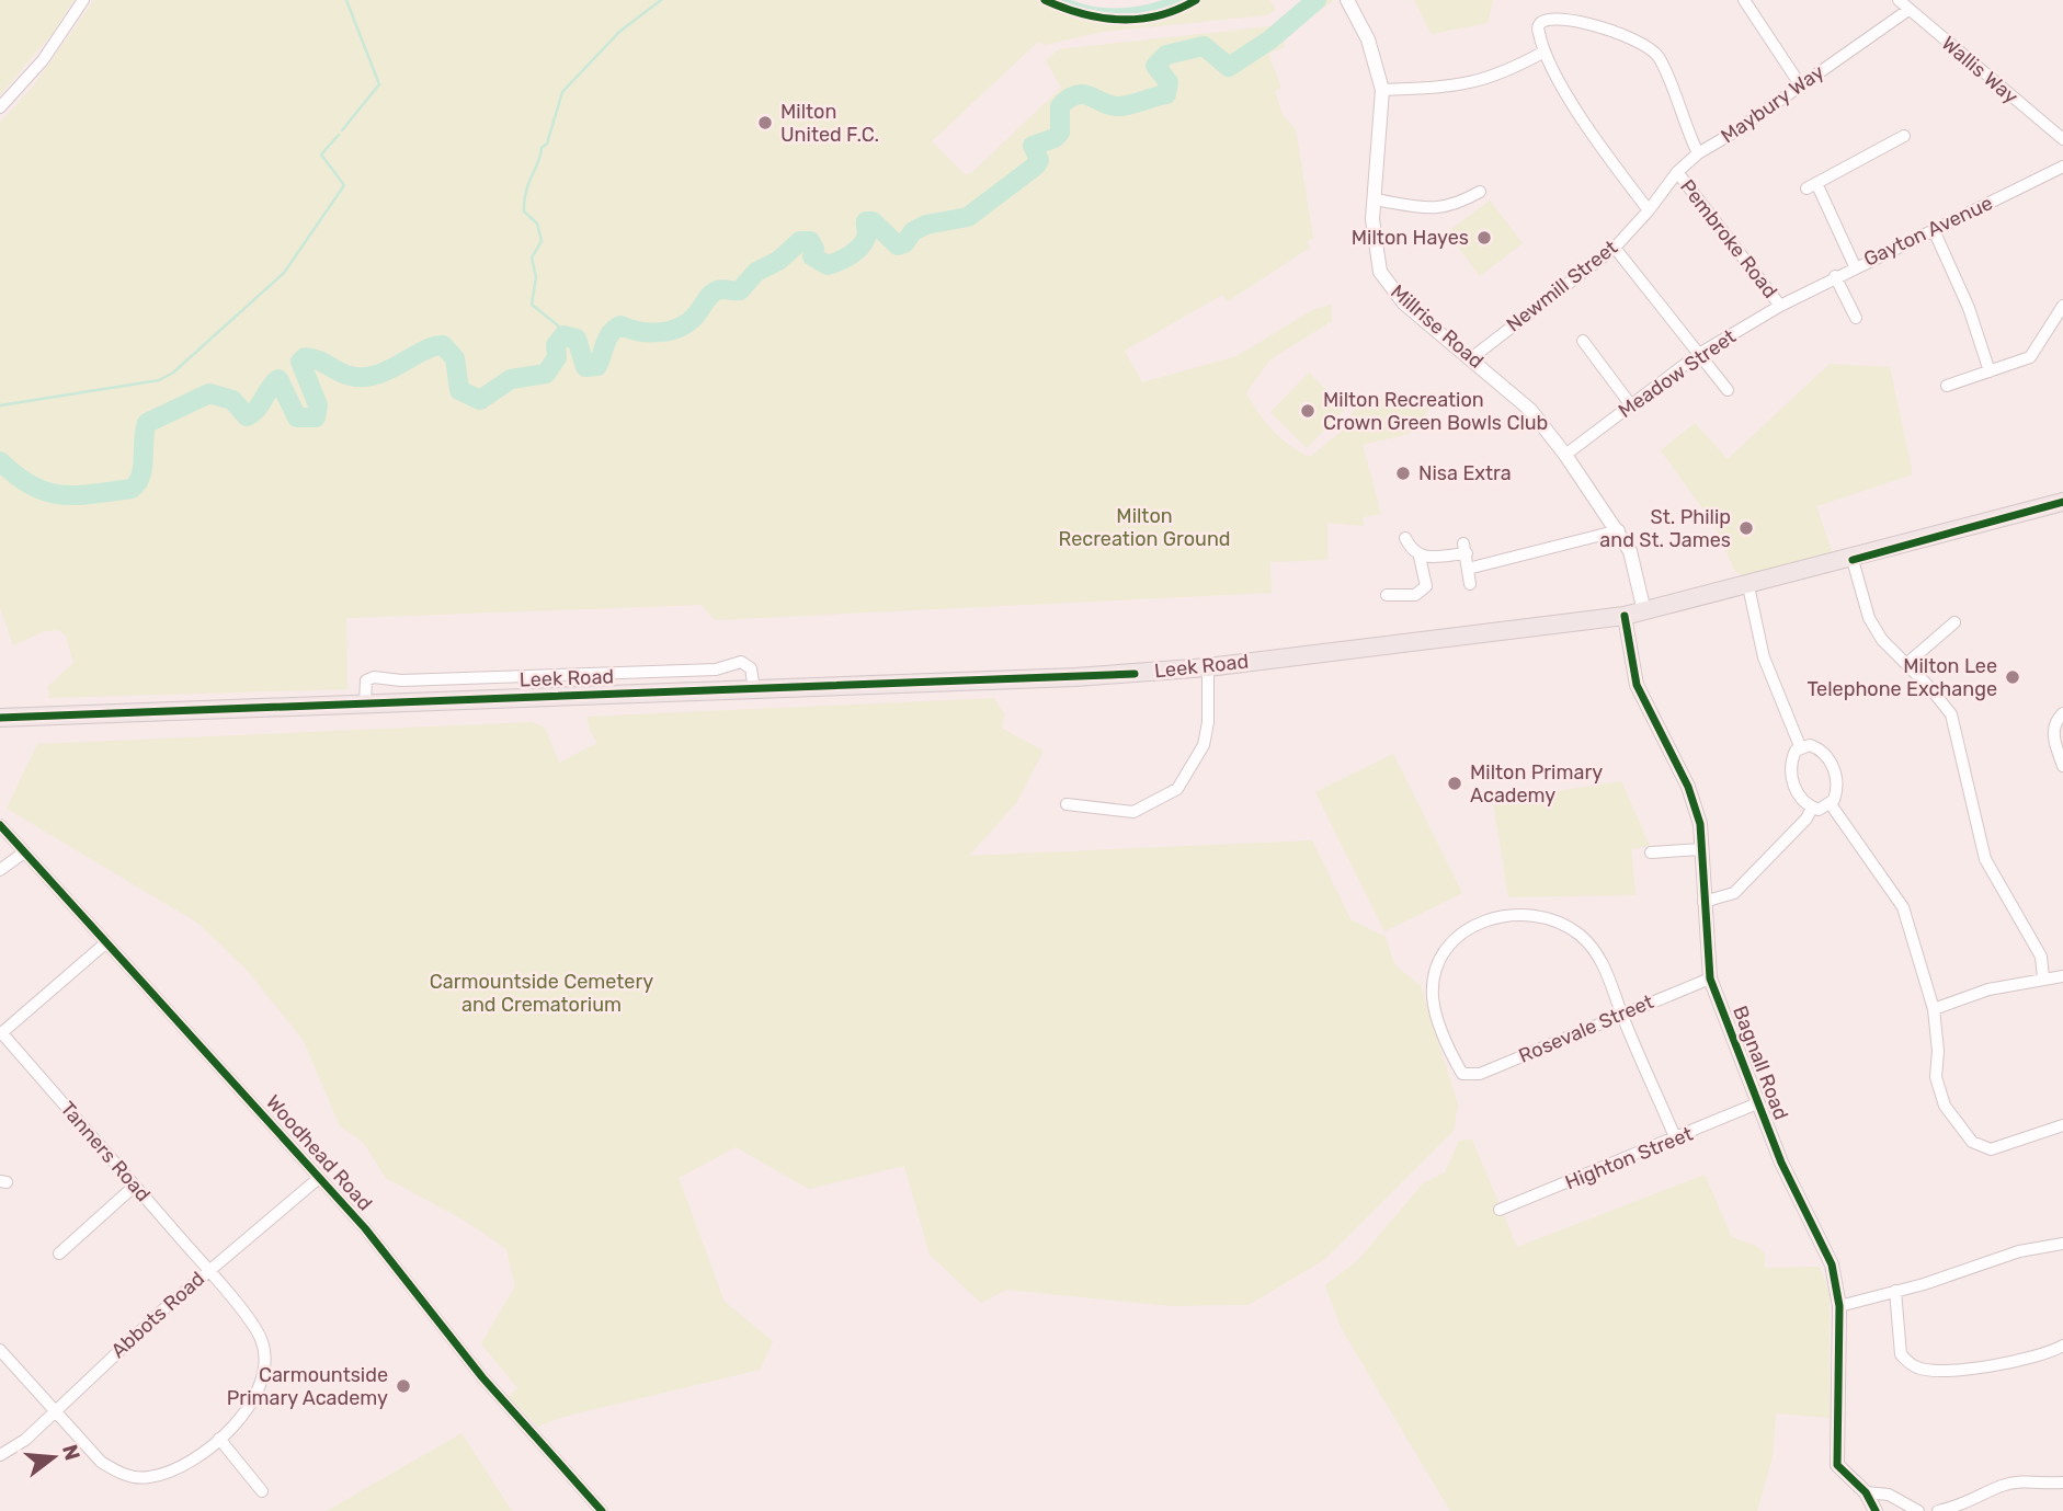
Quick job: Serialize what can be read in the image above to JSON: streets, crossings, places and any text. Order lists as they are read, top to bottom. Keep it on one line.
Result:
{"streets":{"main road":["Leek Road"],"street":["Wallis Way","Maybury Way","Gayton Avenue","Pembroke Road","Newmill Street","Millrise Road","Meadow Street","Rosevale Street","Bagnall Road","Tanners Road","Woodhead Road","Highton Street","Abbots Road"]},"crossings":[["Wallis Way","Maybury Way"],["Maybury Way","Pembroke Road"],["Maybury Way","Newmill Street"],["Gayton Avenue","Meadow Street"],["Pembroke Road","Meadow Street"],["Newmill Street","Millrise Road"],["Millrise Road","Meadow Street"],["Millrise Road","Leek Road"],["Leek Road","Bagnall Road"],["Rosevale Street","Bagnall Road"],["Bagnall Road","Highton Street"],["Tanners Road","Abbots Road"],["Woodhead Road","Abbots Road"]],"parks":["Milton Recreation Ground","Carmountside Cemetery and Crematorium"],"places":["Milton United F.C.","Milton Hayes","Milton Recreation Crown Green Bowls Club","Nisa Extra","St. Philip and St. James","Milton Lee Telephone Exchange","Milton Primary Academy","Carmountside Primary Academy"],"north":"right"}
